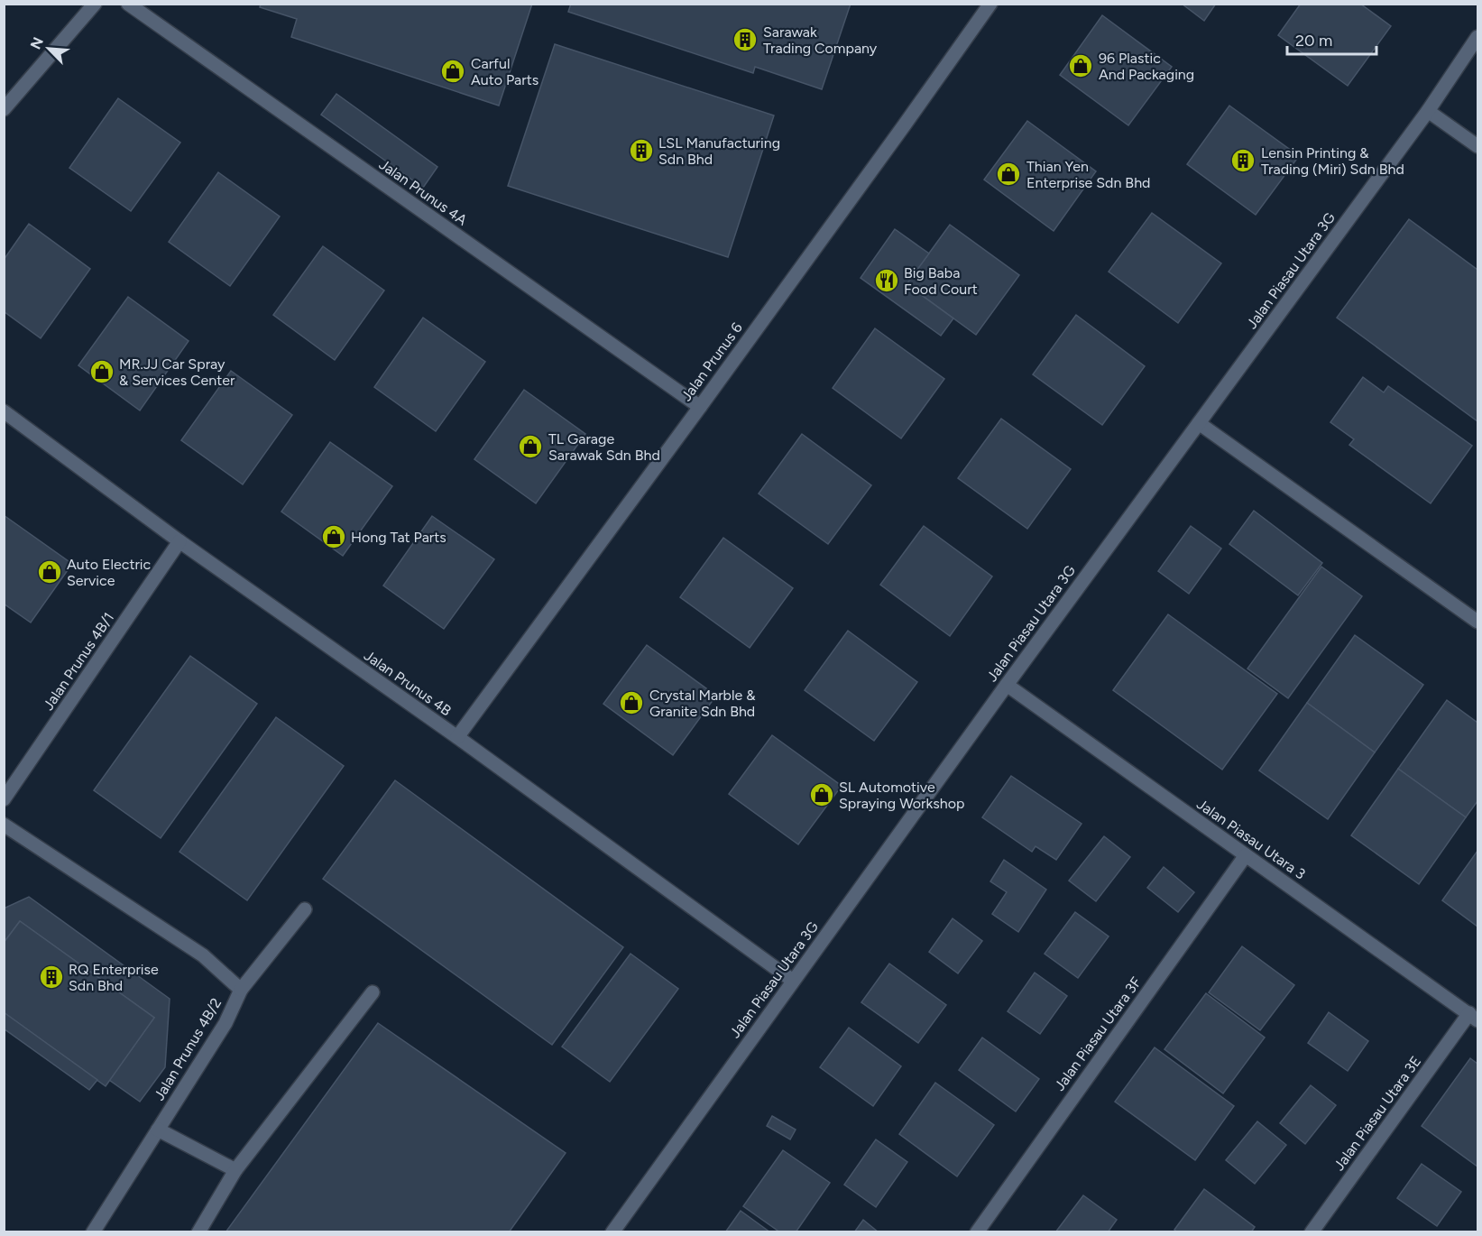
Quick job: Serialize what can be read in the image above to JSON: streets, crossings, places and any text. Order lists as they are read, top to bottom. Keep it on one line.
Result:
{"streets":{"street":["Jalan Prunus 4A","Jalan Piasau Utara 3G","Jalan Prunus 6","Jalan Prunus 4B/1","Jalan Prunus 4B","Jalan Piasau Utara 3","Jalan Piasau Utara 3F","Jalan Prunus 4B/2","Jalan Piasau Utara 3E"]},"crossings":[["Jalan Prunus 4A","Jalan Prunus 6"],["Jalan Piasau Utara 3G","Jalan Prunus 4B"],["Jalan Piasau Utara 3G","Jalan Piasau Utara 3"],["Jalan Prunus 6","Jalan Prunus 4B"],["Jalan Prunus 4B/1","Jalan Prunus 4B"],["Jalan Piasau Utara 3","Jalan Piasau Utara 3F"],["Jalan Piasau Utara 3","Jalan Piasau Utara 3E"]],"places":{"building":["Sarawak Trading Company","LSL Manufacturing Sdn Bhd","Lensin Printing & Trading (Miri) Sdn Bhd","RQ Enterprise Sdn Bhd"],"shop":["96 Plastic And Packaging","Carful Auto Parts","Thian Yen Enterprise Sdn Bhd","MR.JJ Car Spray & Services Center","TL Garage Sarawak Sdn Bhd","Hong Tat Parts","Auto Electric Service","Crystal Marble & Granite Sdn Bhd","SL Automotive Spraying Workshop"],"restaurant":["Big Baba Food Court"]},"scale_bar":"20 m","north":"top left"}
